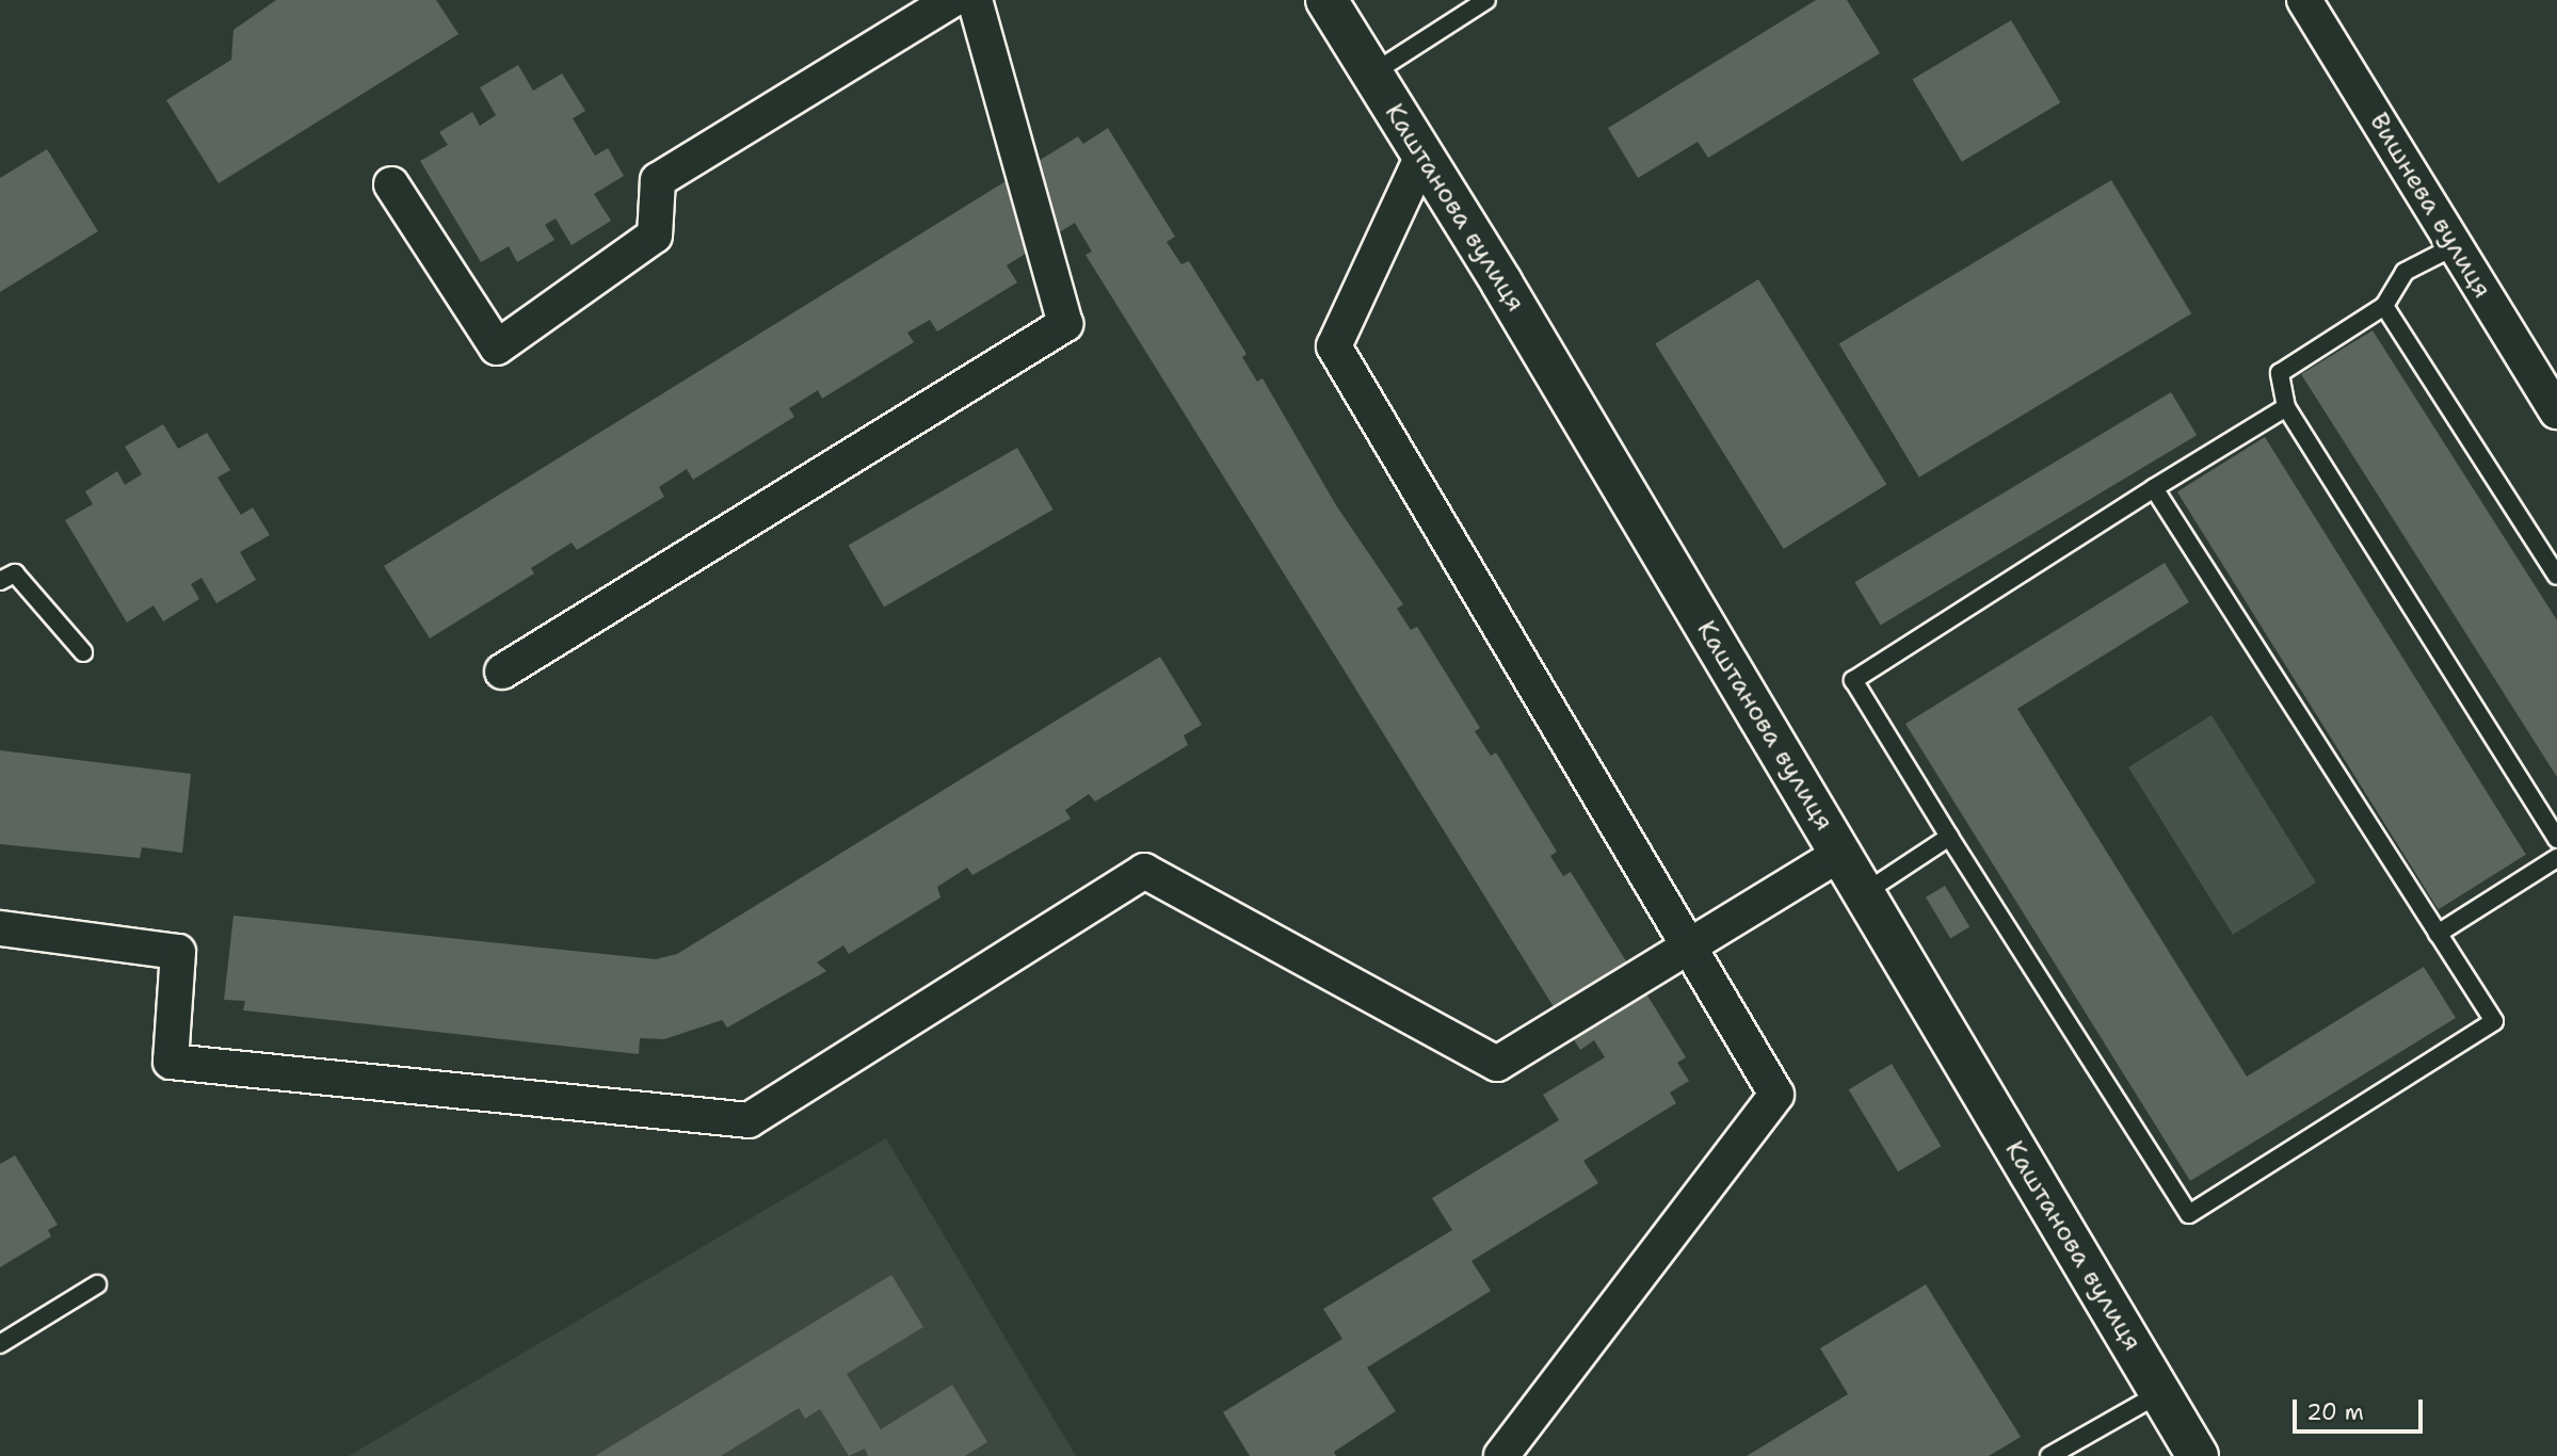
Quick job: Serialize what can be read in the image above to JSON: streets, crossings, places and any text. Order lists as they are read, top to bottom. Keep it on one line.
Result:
{"streets":{"street":["Вишнева вулиця","Каштанова вулиця"]},"scale_bar":"20 m"}
